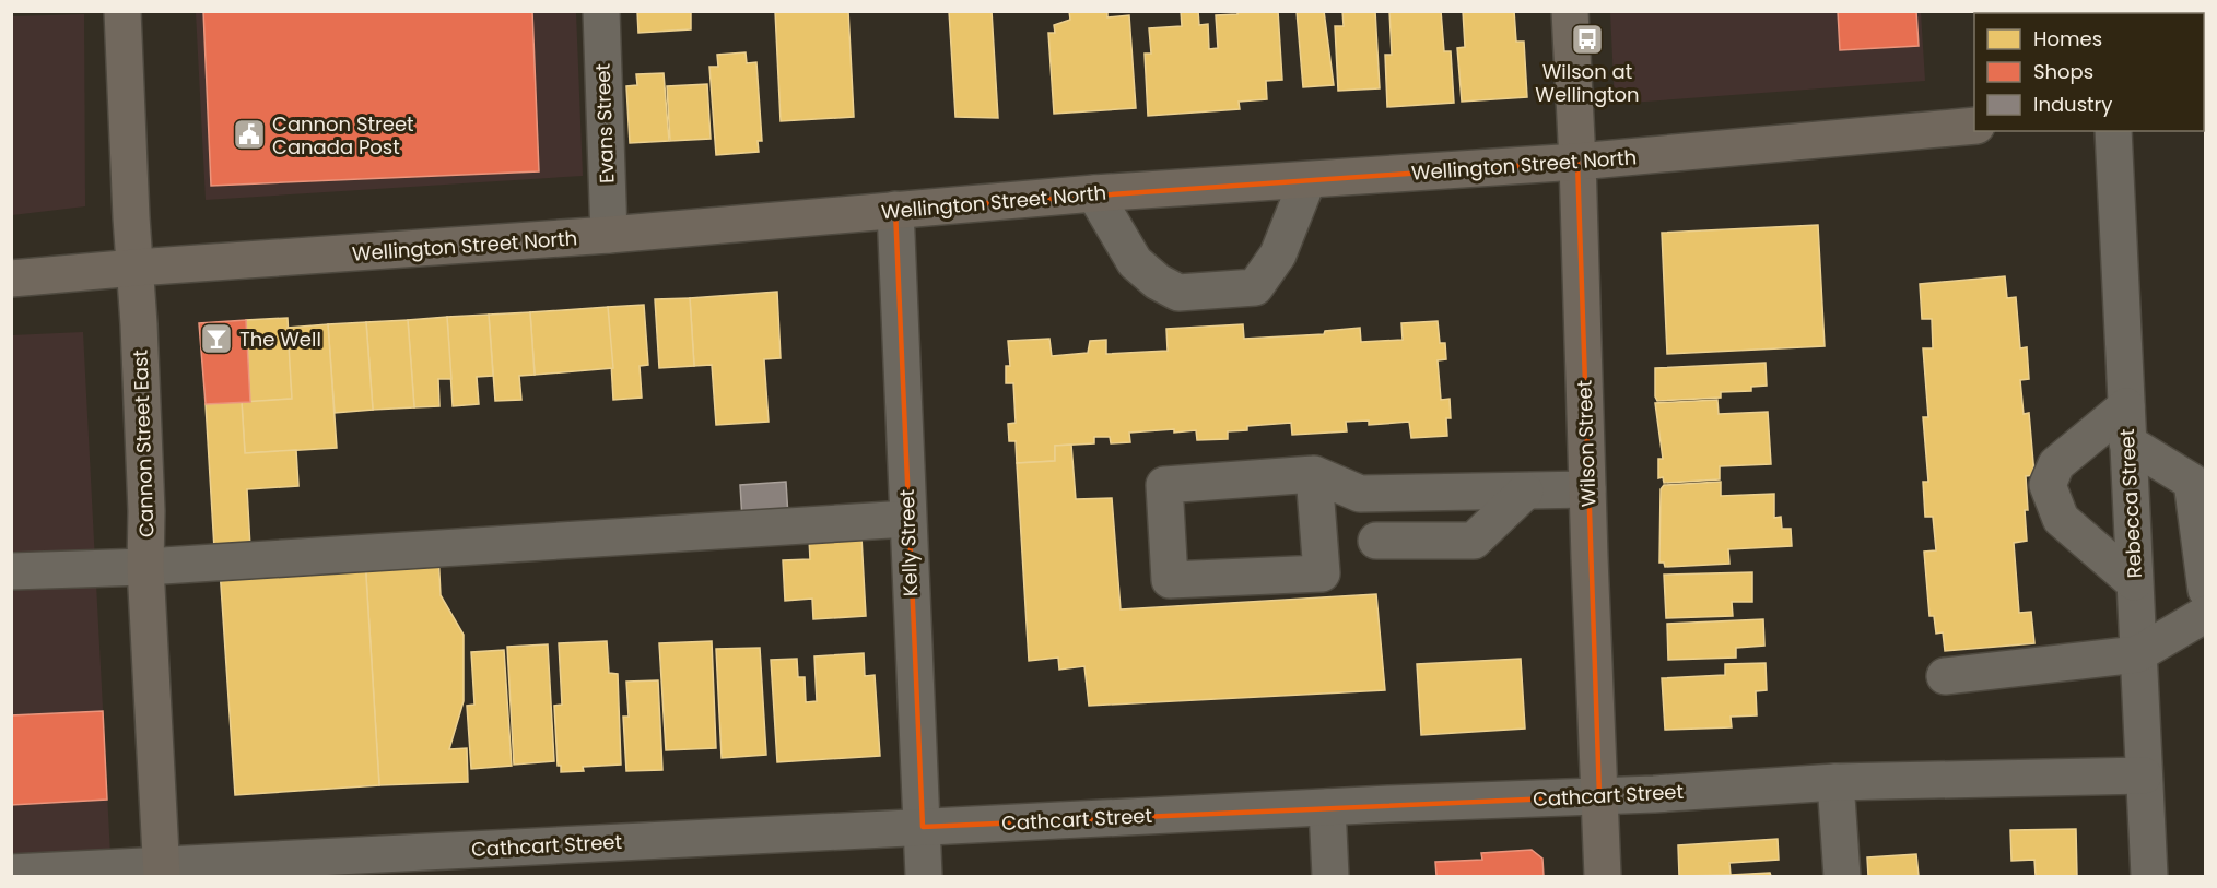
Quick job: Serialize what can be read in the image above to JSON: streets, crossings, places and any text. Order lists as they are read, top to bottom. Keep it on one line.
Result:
{"streets":{"main road":["Wellington Street North","Cannon Street East","Wilson Street"],"street":["Evans Street","Rebecca Street","Kelly Street","Cathcart Street"]},"crossings":[["Evans Street","Wellington Street North"],["Wellington Street North","Cannon Street East"],["Wellington Street North","Wilson Street"],["Wellington Street North","Kelly Street"],["Cannon Street East","Cathcart Street"],["Wilson Street","Cathcart Street"],["Rebecca Street","Cathcart Street"],["Kelly Street","Cathcart Street"]],"places":{"bus stop":["Wilson at Wellington"],"public building":["Cannon Street Canada Post"],"bar":["The Well"]},"legend":["Homes","Shops","Industry"]}
